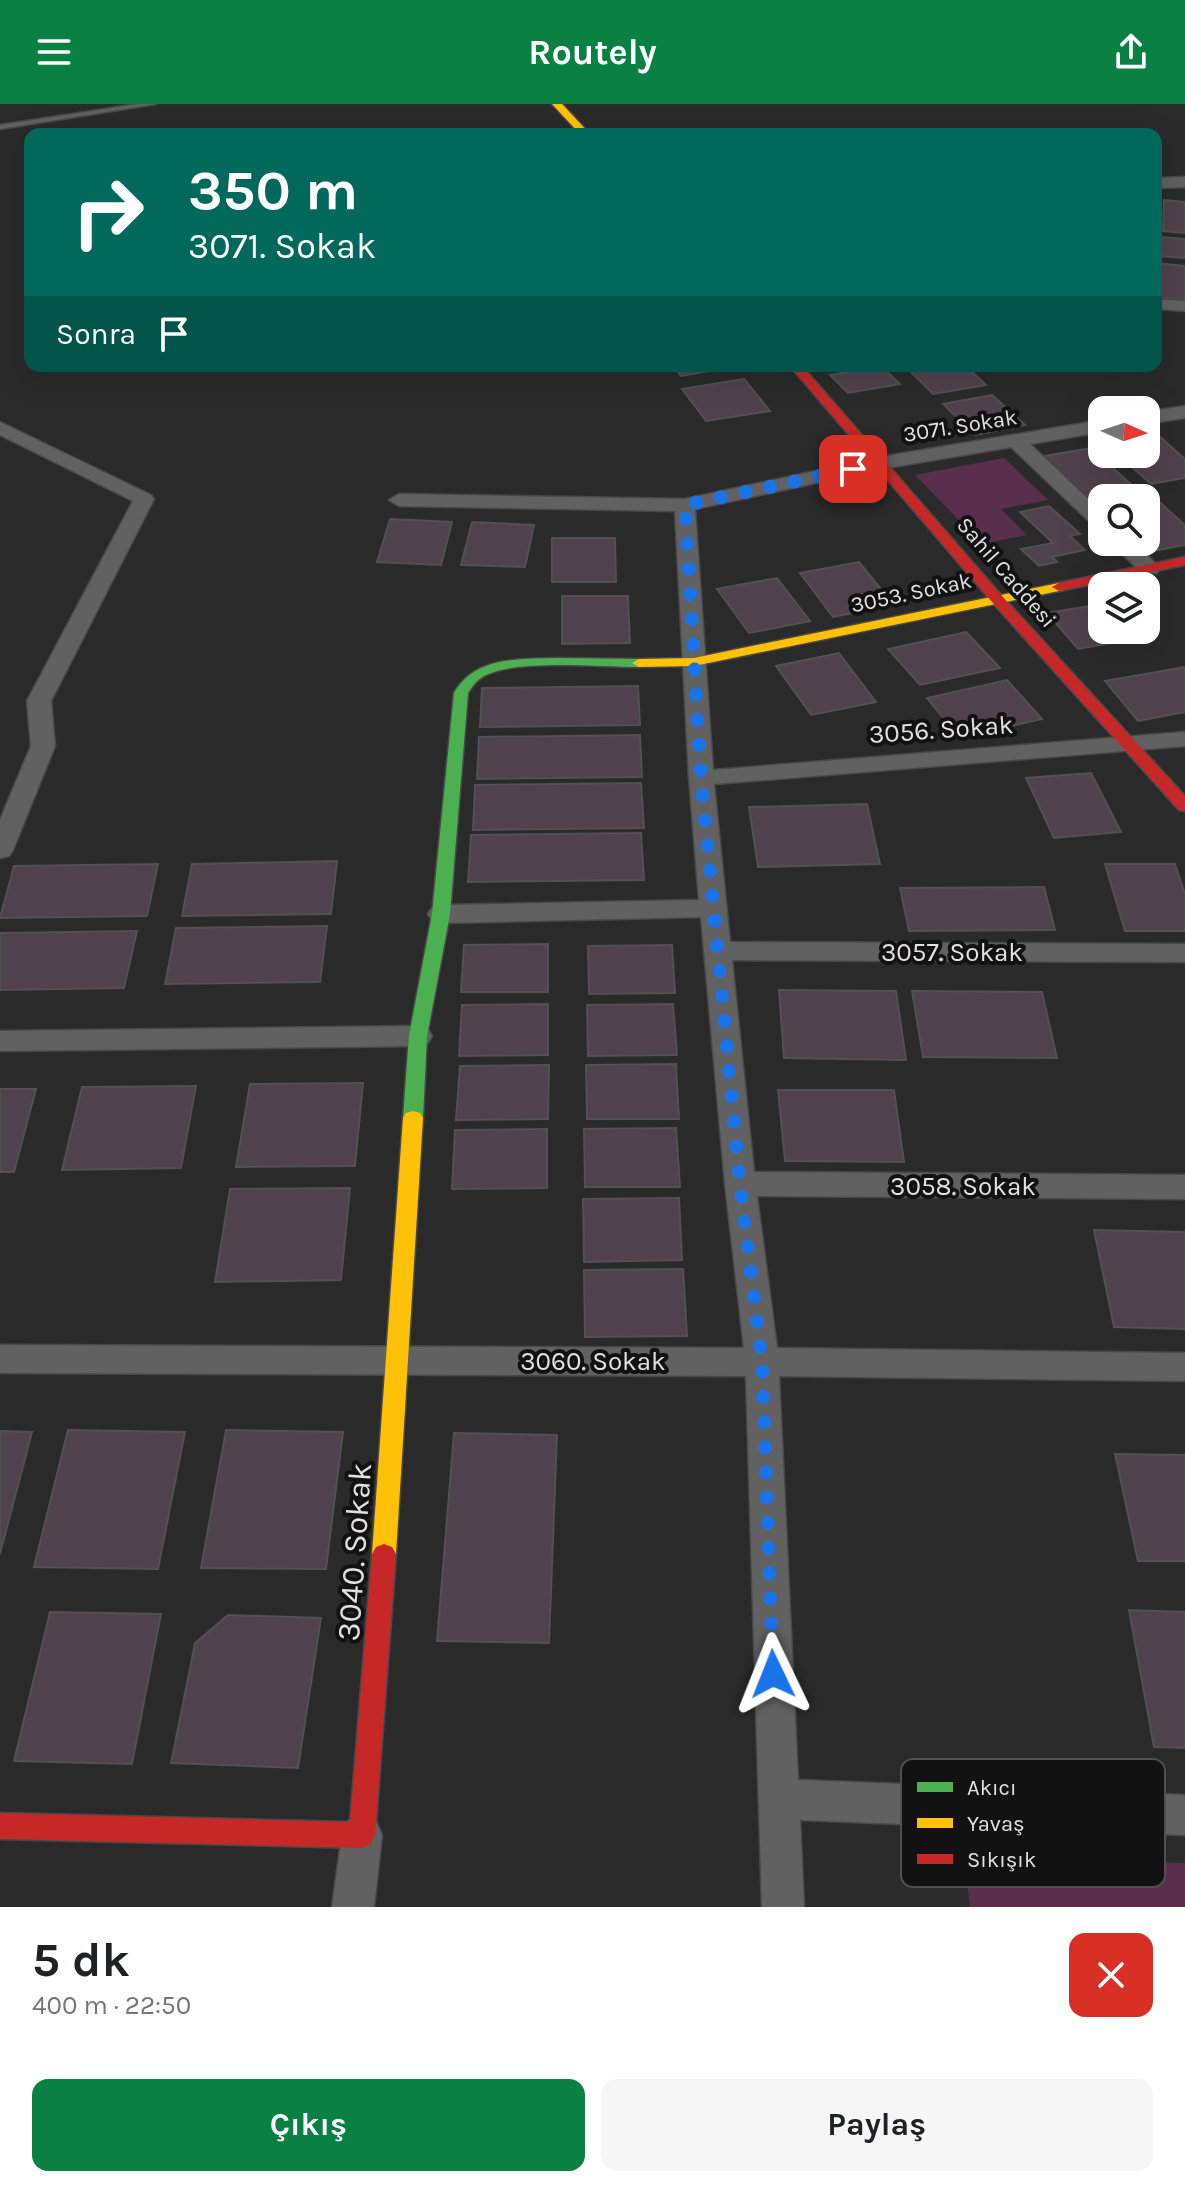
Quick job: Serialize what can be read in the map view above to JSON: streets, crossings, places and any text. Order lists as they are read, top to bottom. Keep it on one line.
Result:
{"streets":{"street":["3071. Sokak","Sahil Caddesi","3053. Sokak","3056. Sokak","3057. Sokak","3058. Sokak","3060. Sokak","3040. Sokak"]},"crossings":[["3071. Sokak","Sahil Caddesi"],["Sahil Caddesi","3053. Sokak"],["Sahil Caddesi","3056. Sokak"],["3053. Sokak","3040. Sokak"],["3060. Sokak","3040. Sokak"]],"legend":["Akıcı","Yavaş","Sıkışık"],"north":"right","page":{"header":"Routely","turn":["350 m","3071. Sokak"],"then":"Sonra","heading":["5 dk","400 m · 22:50"],"buttons":["Çıkış","Paylaş"]}}
